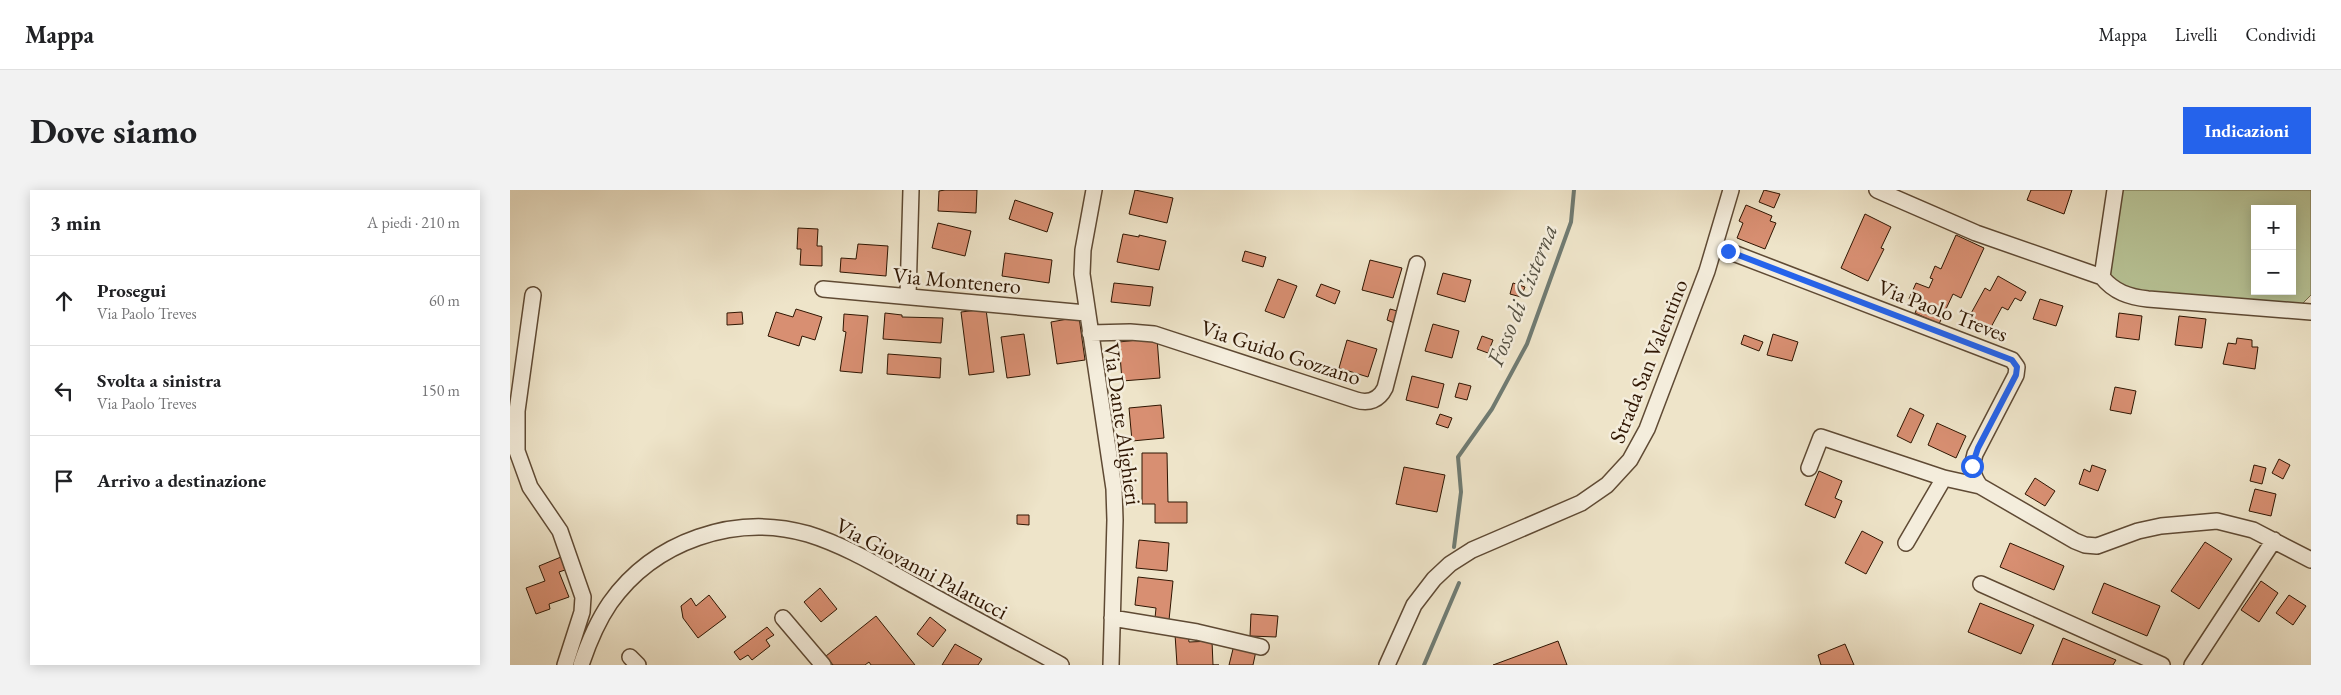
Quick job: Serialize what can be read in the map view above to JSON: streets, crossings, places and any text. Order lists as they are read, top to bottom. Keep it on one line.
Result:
{"streets":{"street":["Via Montenero","Via Paolo Treves","Via Guido Gozzano","Strada San Valentino","Via Dante Alighieri","Via Giovanni Palatucci"]},"crossings":[["Via Montenero","Via Dante Alighieri"],["Via Guido Gozzano","Via Dante Alighieri"]],"water":["Fosso di Cisterna"],"page":{"header":"Mappa","nav":["Mappa","Livelli","Condividi"],"buttons":"Indicazioni","title":"Dove siamo","heading":["3 min","A piedi · 210 m"],"map_buttons":["+","−"],"list":[["Prosegui","Via Paolo Treves","60 m"],["Svolta a sinistra","Via Paolo Treves","150 m"],"Arrivo a destinazione"]}}
